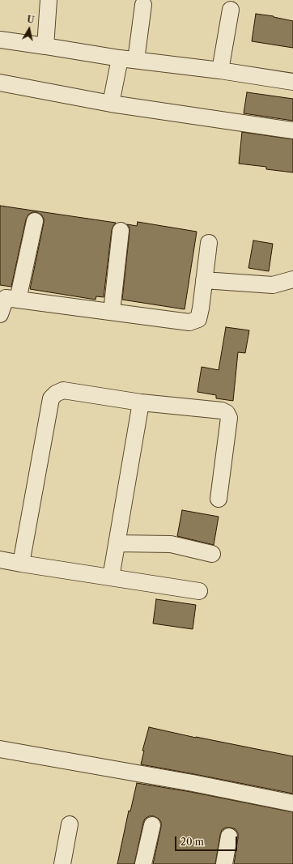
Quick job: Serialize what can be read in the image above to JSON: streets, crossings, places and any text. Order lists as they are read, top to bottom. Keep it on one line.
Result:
{"scale_bar":"20 m","north":"top"}
